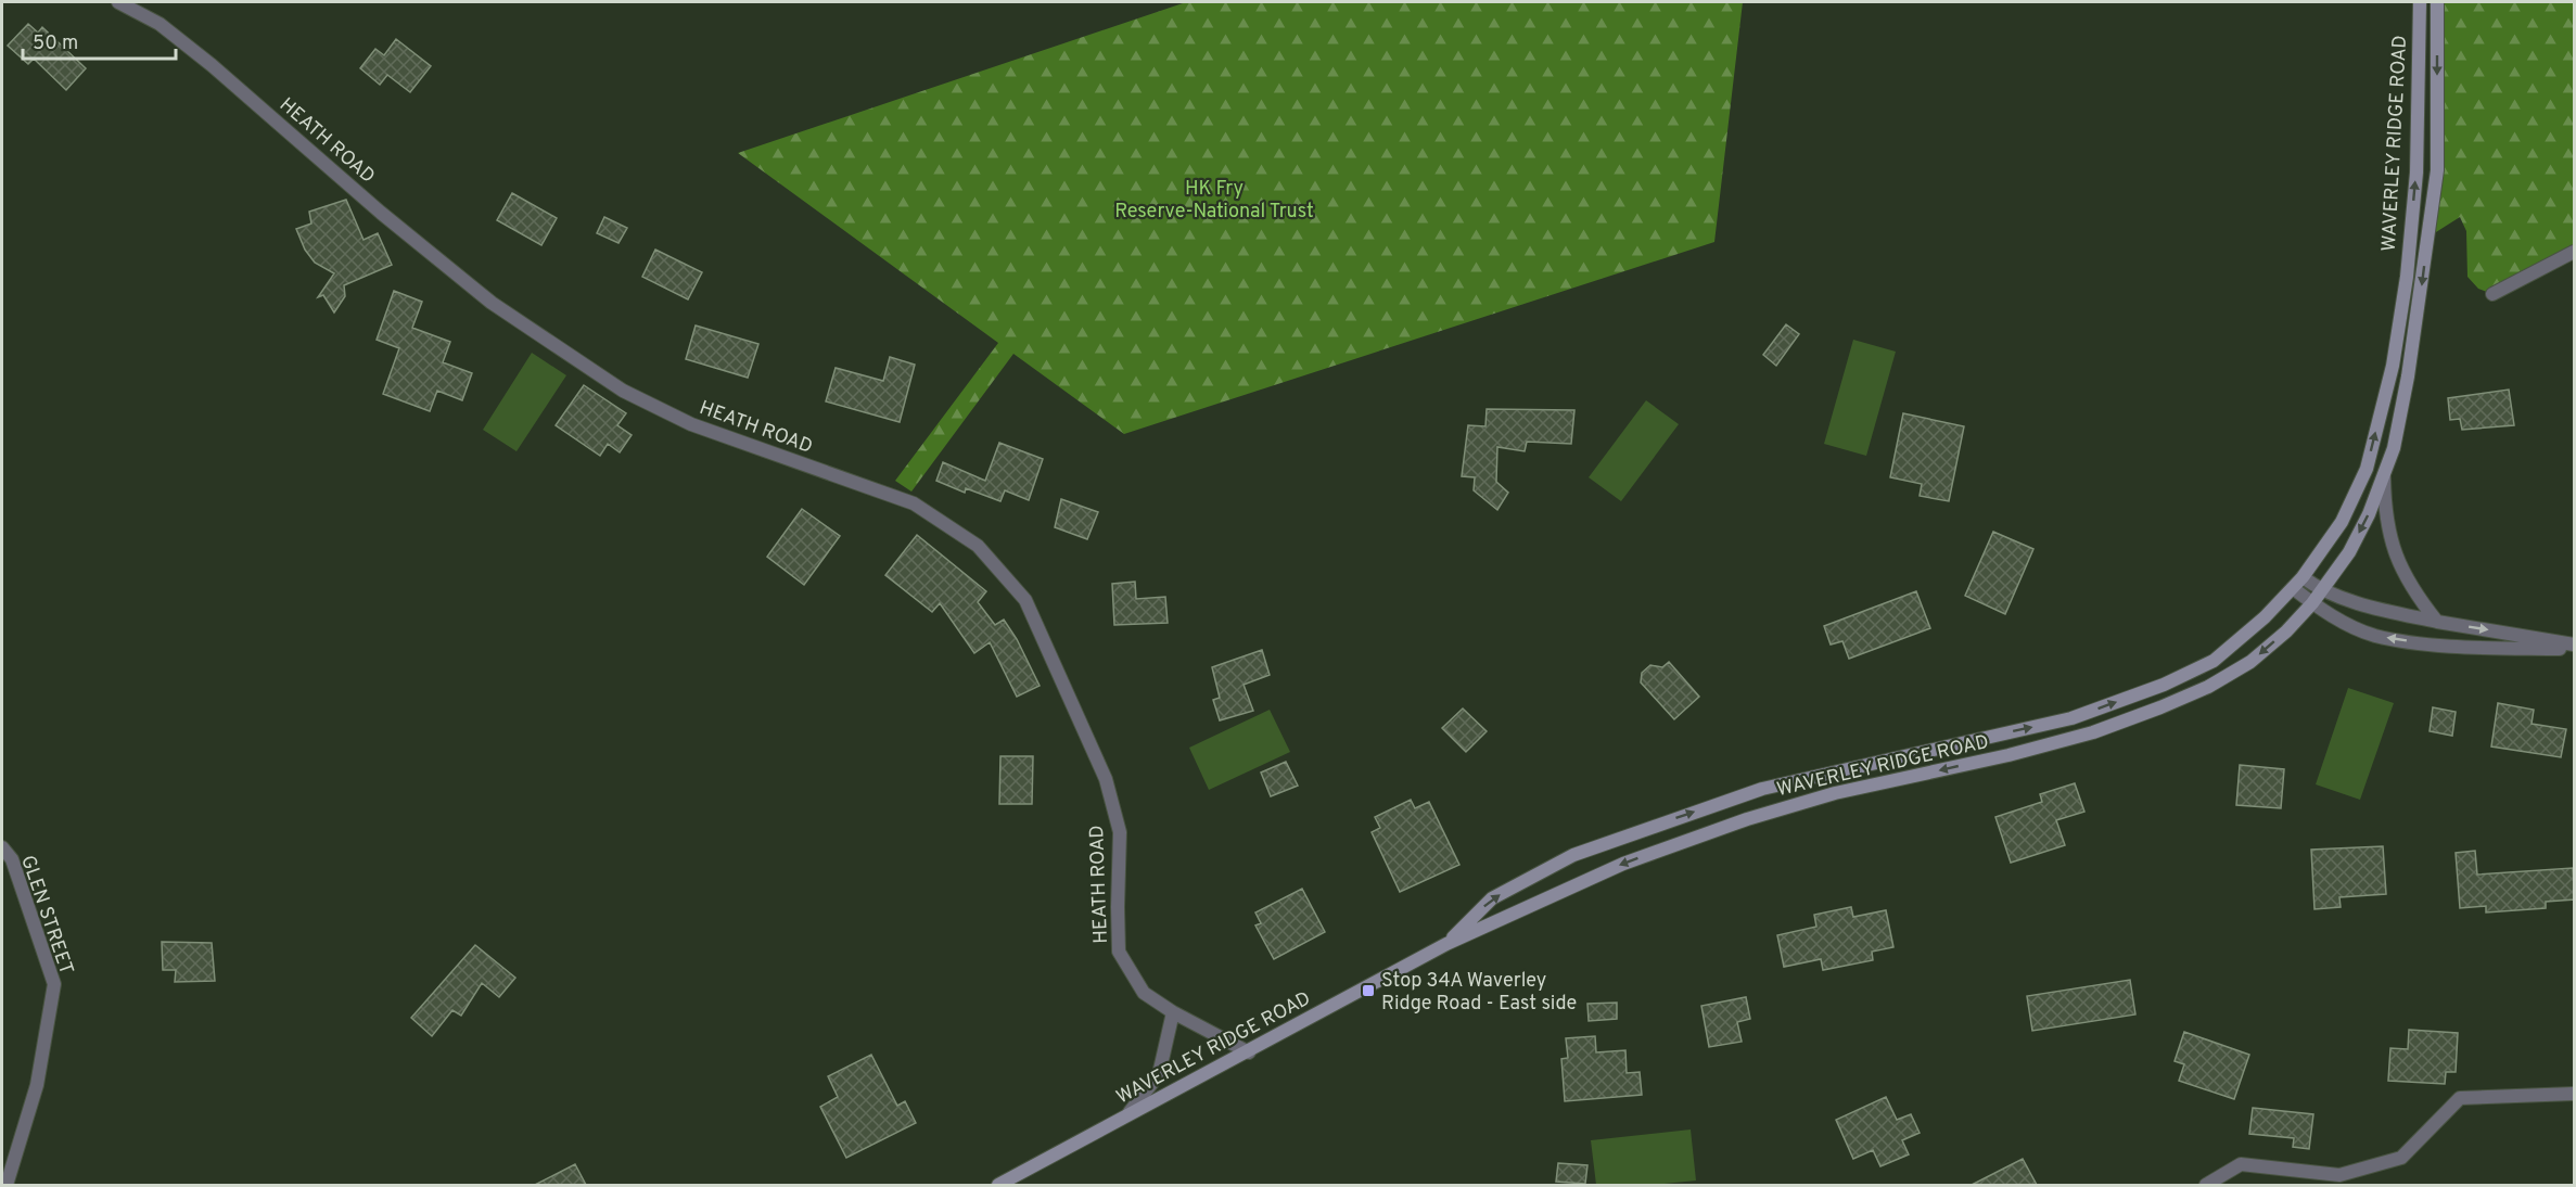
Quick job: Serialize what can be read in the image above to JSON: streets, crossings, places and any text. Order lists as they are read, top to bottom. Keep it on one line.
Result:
{"streets":{"main road":["WAVERLEY RIDGE ROAD"],"street":["HEATH ROAD","GLEN STREET"]},"crossings":[["HEATH ROAD","WAVERLEY RIDGE ROAD"]],"parks":["HK Fry Reserve-National Trust"],"places":{"transit":["Stop 34A Waverley Ridge Road - East side"]},"scale_bar":"50 m"}
